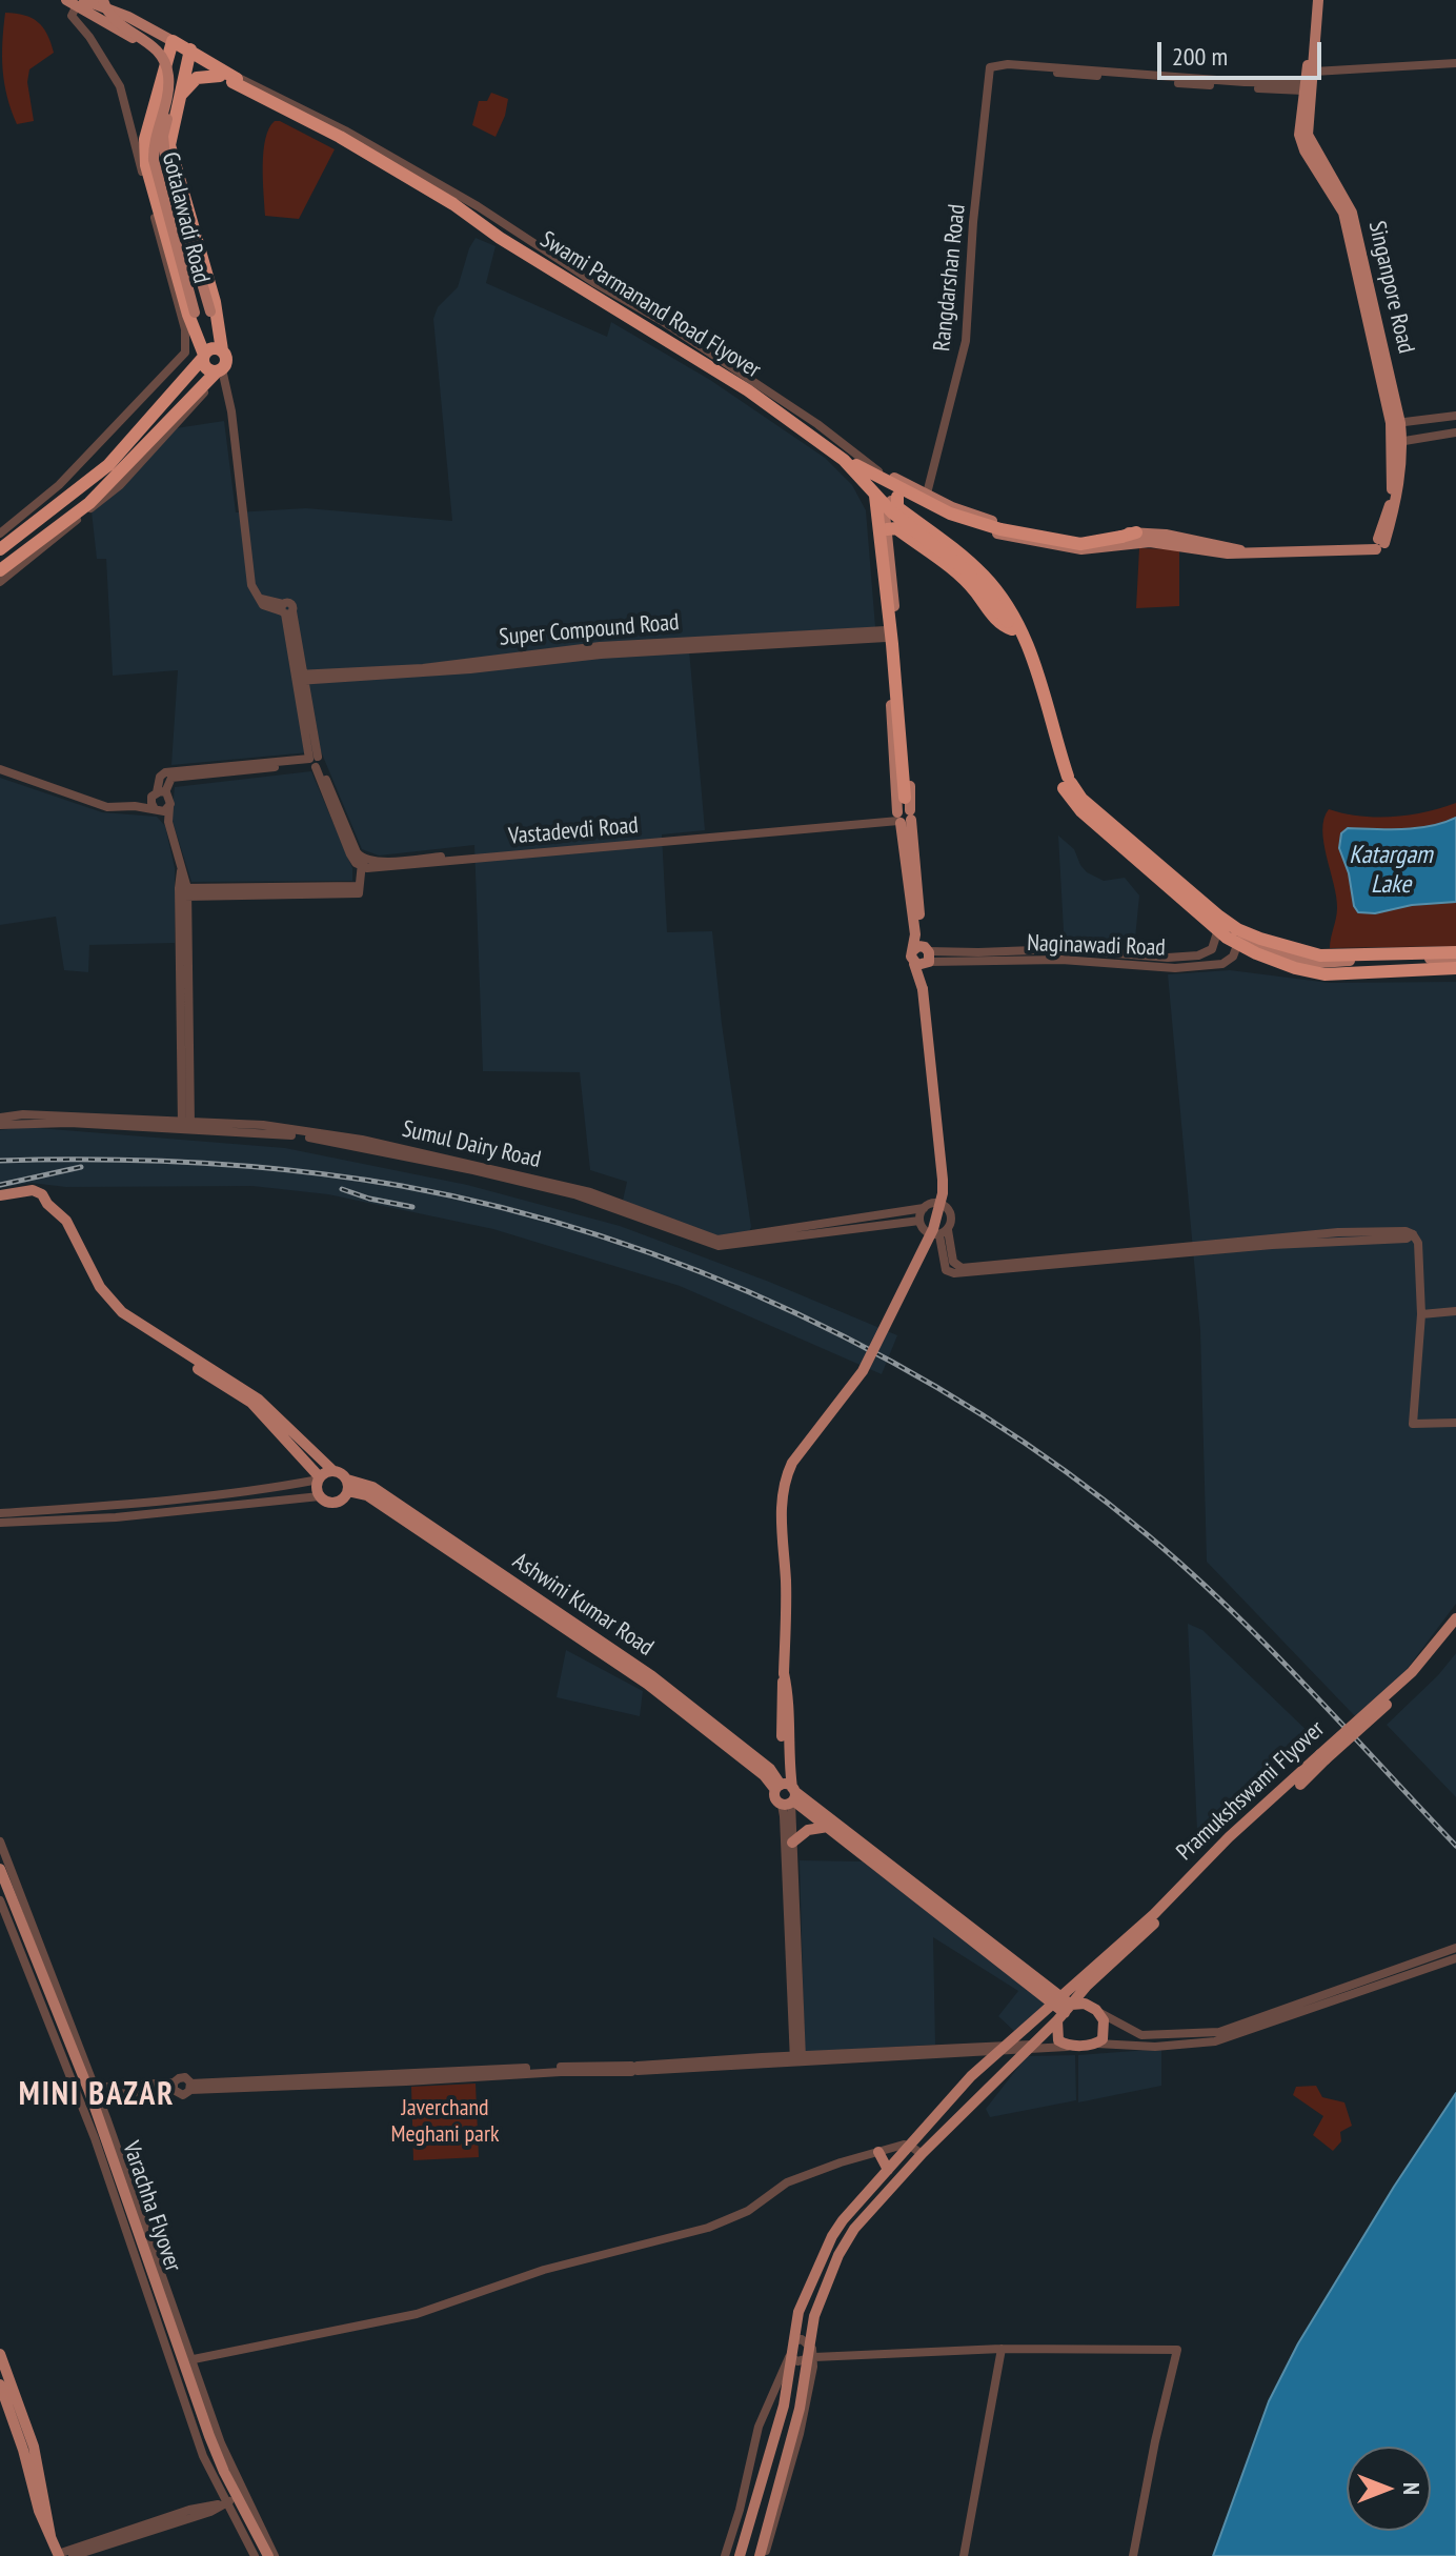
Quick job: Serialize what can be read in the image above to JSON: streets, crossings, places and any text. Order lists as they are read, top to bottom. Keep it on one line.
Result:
{"streets":{"highway":["Gotalawadi Road","Swami Parmanand Road Flyover"],"main road":["Singanpore Road","Ashwini Kumar Road","Pramukshswami Flyover","Varachha Flyover"],"street":["Rangdarshan Road","Super Compound Road","Vastadevdi Road","Naginawadi Road","Sumul Dairy Road"]},"crossings":[["Rangdarshan Road","Singanpore Road"],["Singanpore Road","Swami Parmanand Road Flyover"],["Ashwini Kumar Road","Pramukshswami Flyover"]],"districts":["MINI BAZAR"],"water":["Katargam Lake"],"parks":["Javerchand Meghani park"],"scale_bar":"200 m","north":"right"}
